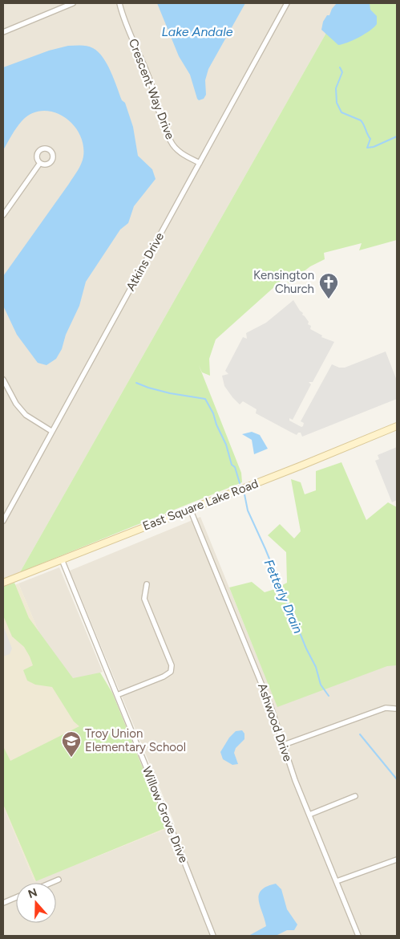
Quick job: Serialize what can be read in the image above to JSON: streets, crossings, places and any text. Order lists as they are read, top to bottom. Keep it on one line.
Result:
{"streets":{"main road":["East Square Lake Road"],"street":["Crescent Way Drive","Atkins Drive","Ashwood Drive","Willow Grove Drive"]},"crossings":[["Crescent Way Drive","Atkins Drive"],["East Square Lake Road","Ashwood Drive"],["East Square Lake Road","Willow Grove Drive"]],"water":["Lake Andale","Fetterly Drain"],"places":{"church":["Kensington Church"],"school or university":["Troy Union Elementary School"]},"north":"top"}
